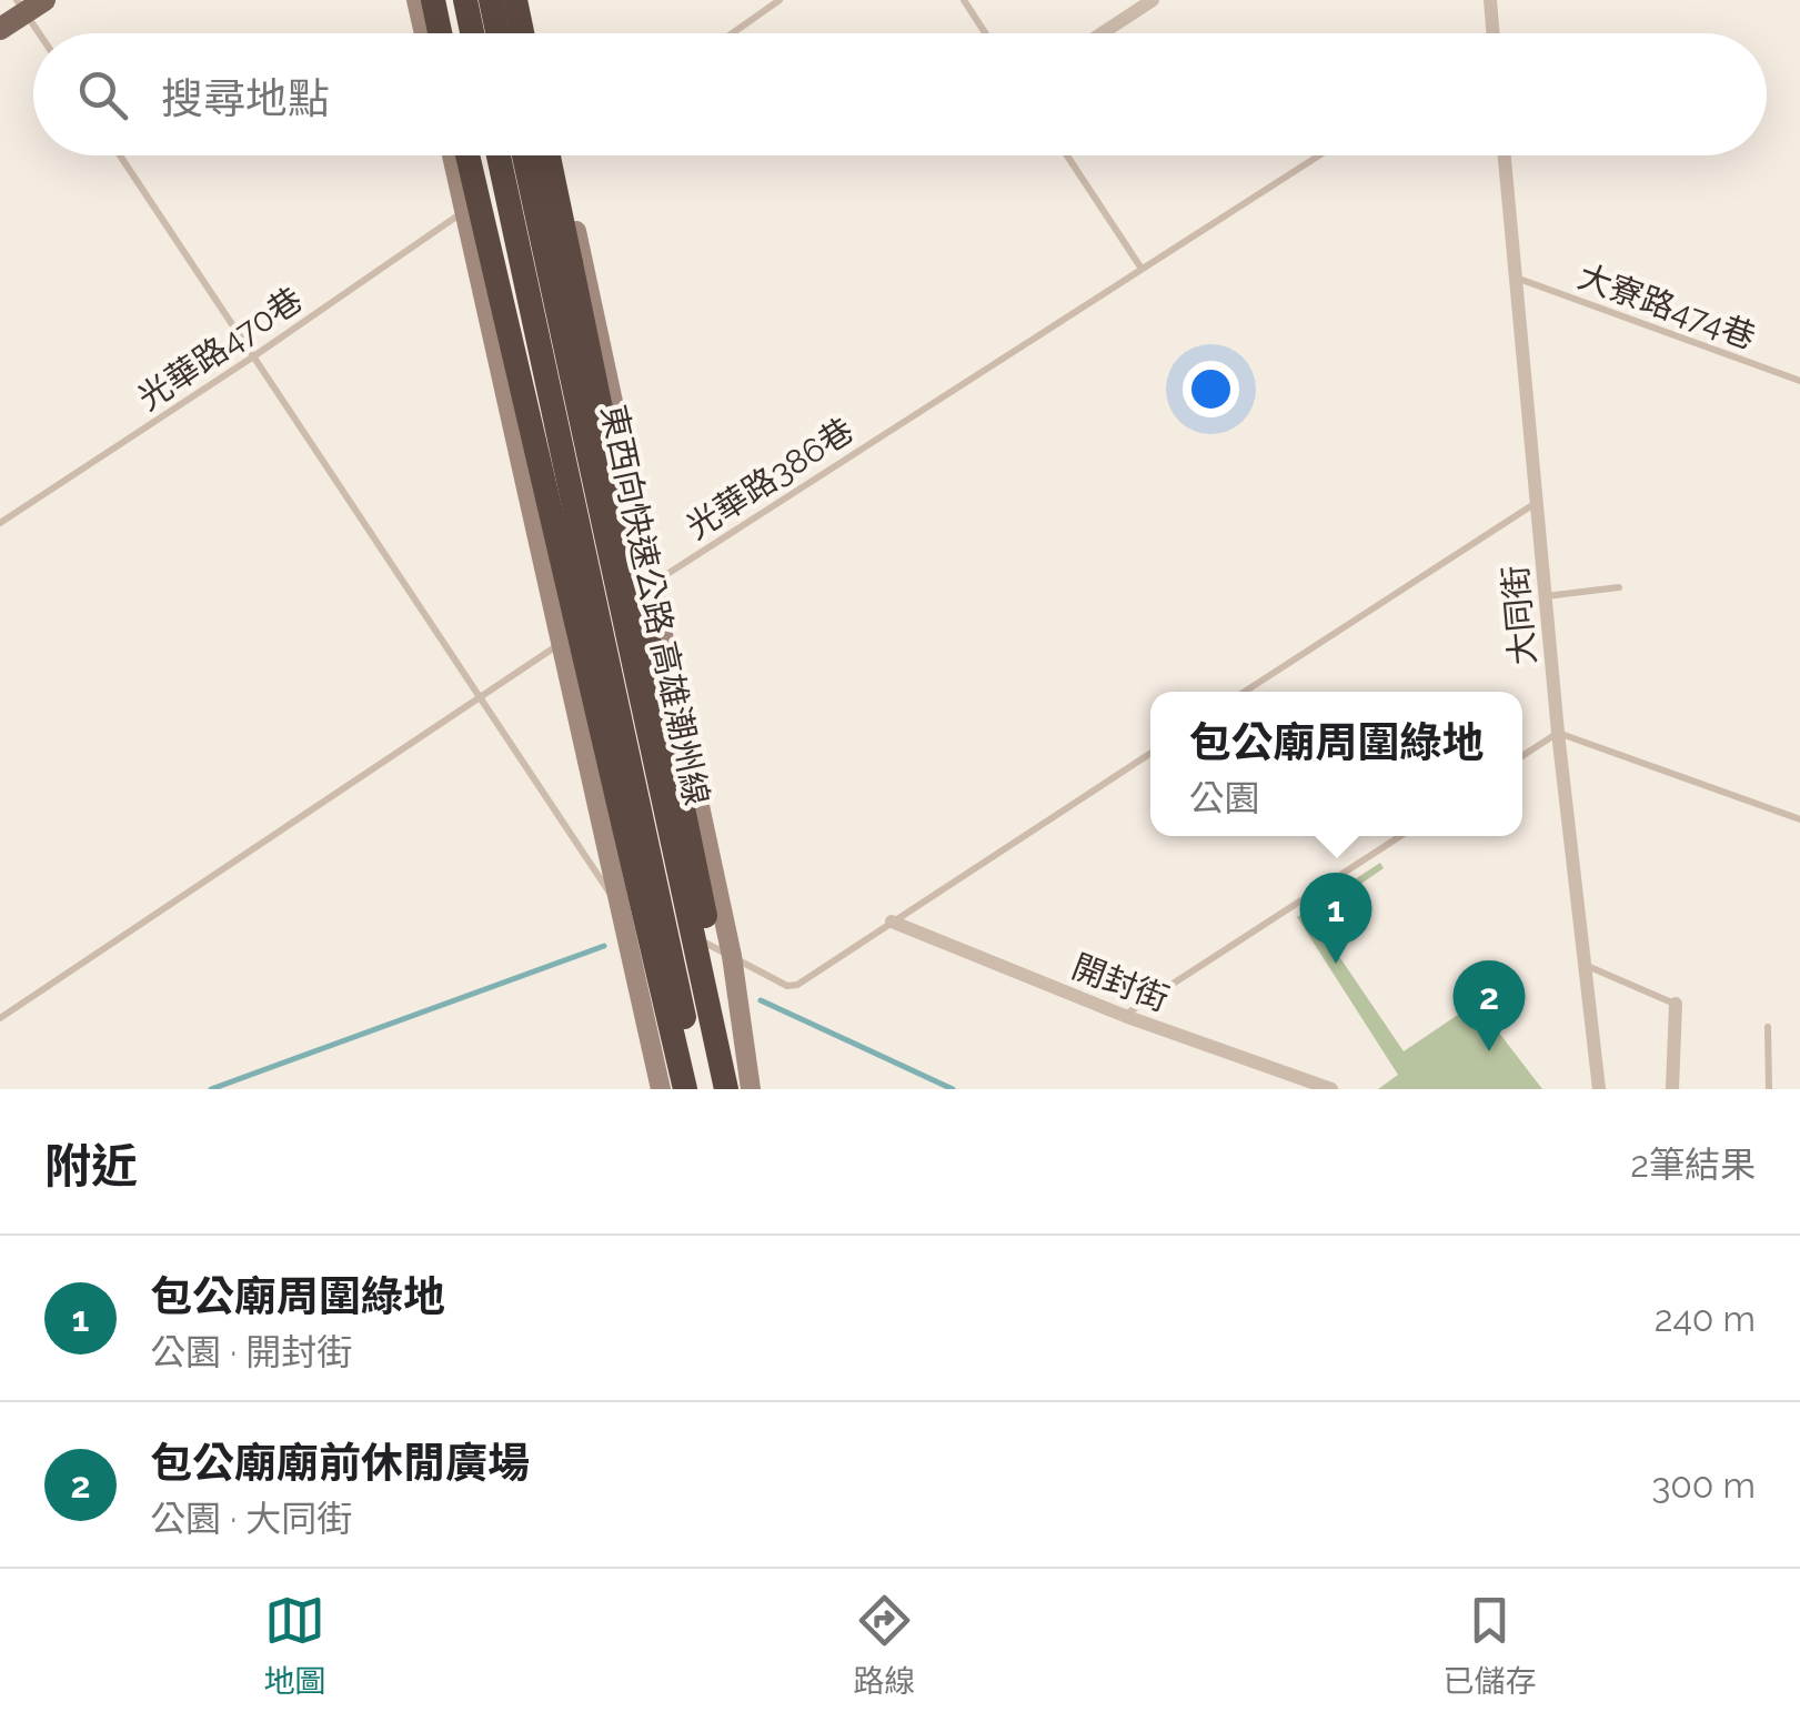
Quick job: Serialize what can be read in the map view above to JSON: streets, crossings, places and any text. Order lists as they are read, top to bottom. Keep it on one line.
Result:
{"streets":{"highway":["東西向快速公路 高雄潮州線"],"street":["大同街","開封街"],"lane":["大寮路474巷","光華路470巷","光華路386巷"]},"crossings":[["大寮路474巷","大同街"]],"page":{"search":"搜尋地點","popup":["包公廟周圍綠地","公園"],"pins":["1","2"],"heading":["附近","2筆結果"],"list":[{"mark":"1","name":"包公廟周圍綠地","note":"公園 · 開封街","value":"240 m"},{"mark":"2","name":"包公廟廟前休閒廣場","note":"公園 · 大同街","value":"300 m"}],"nav":["地圖","路線","已儲存"]}}
